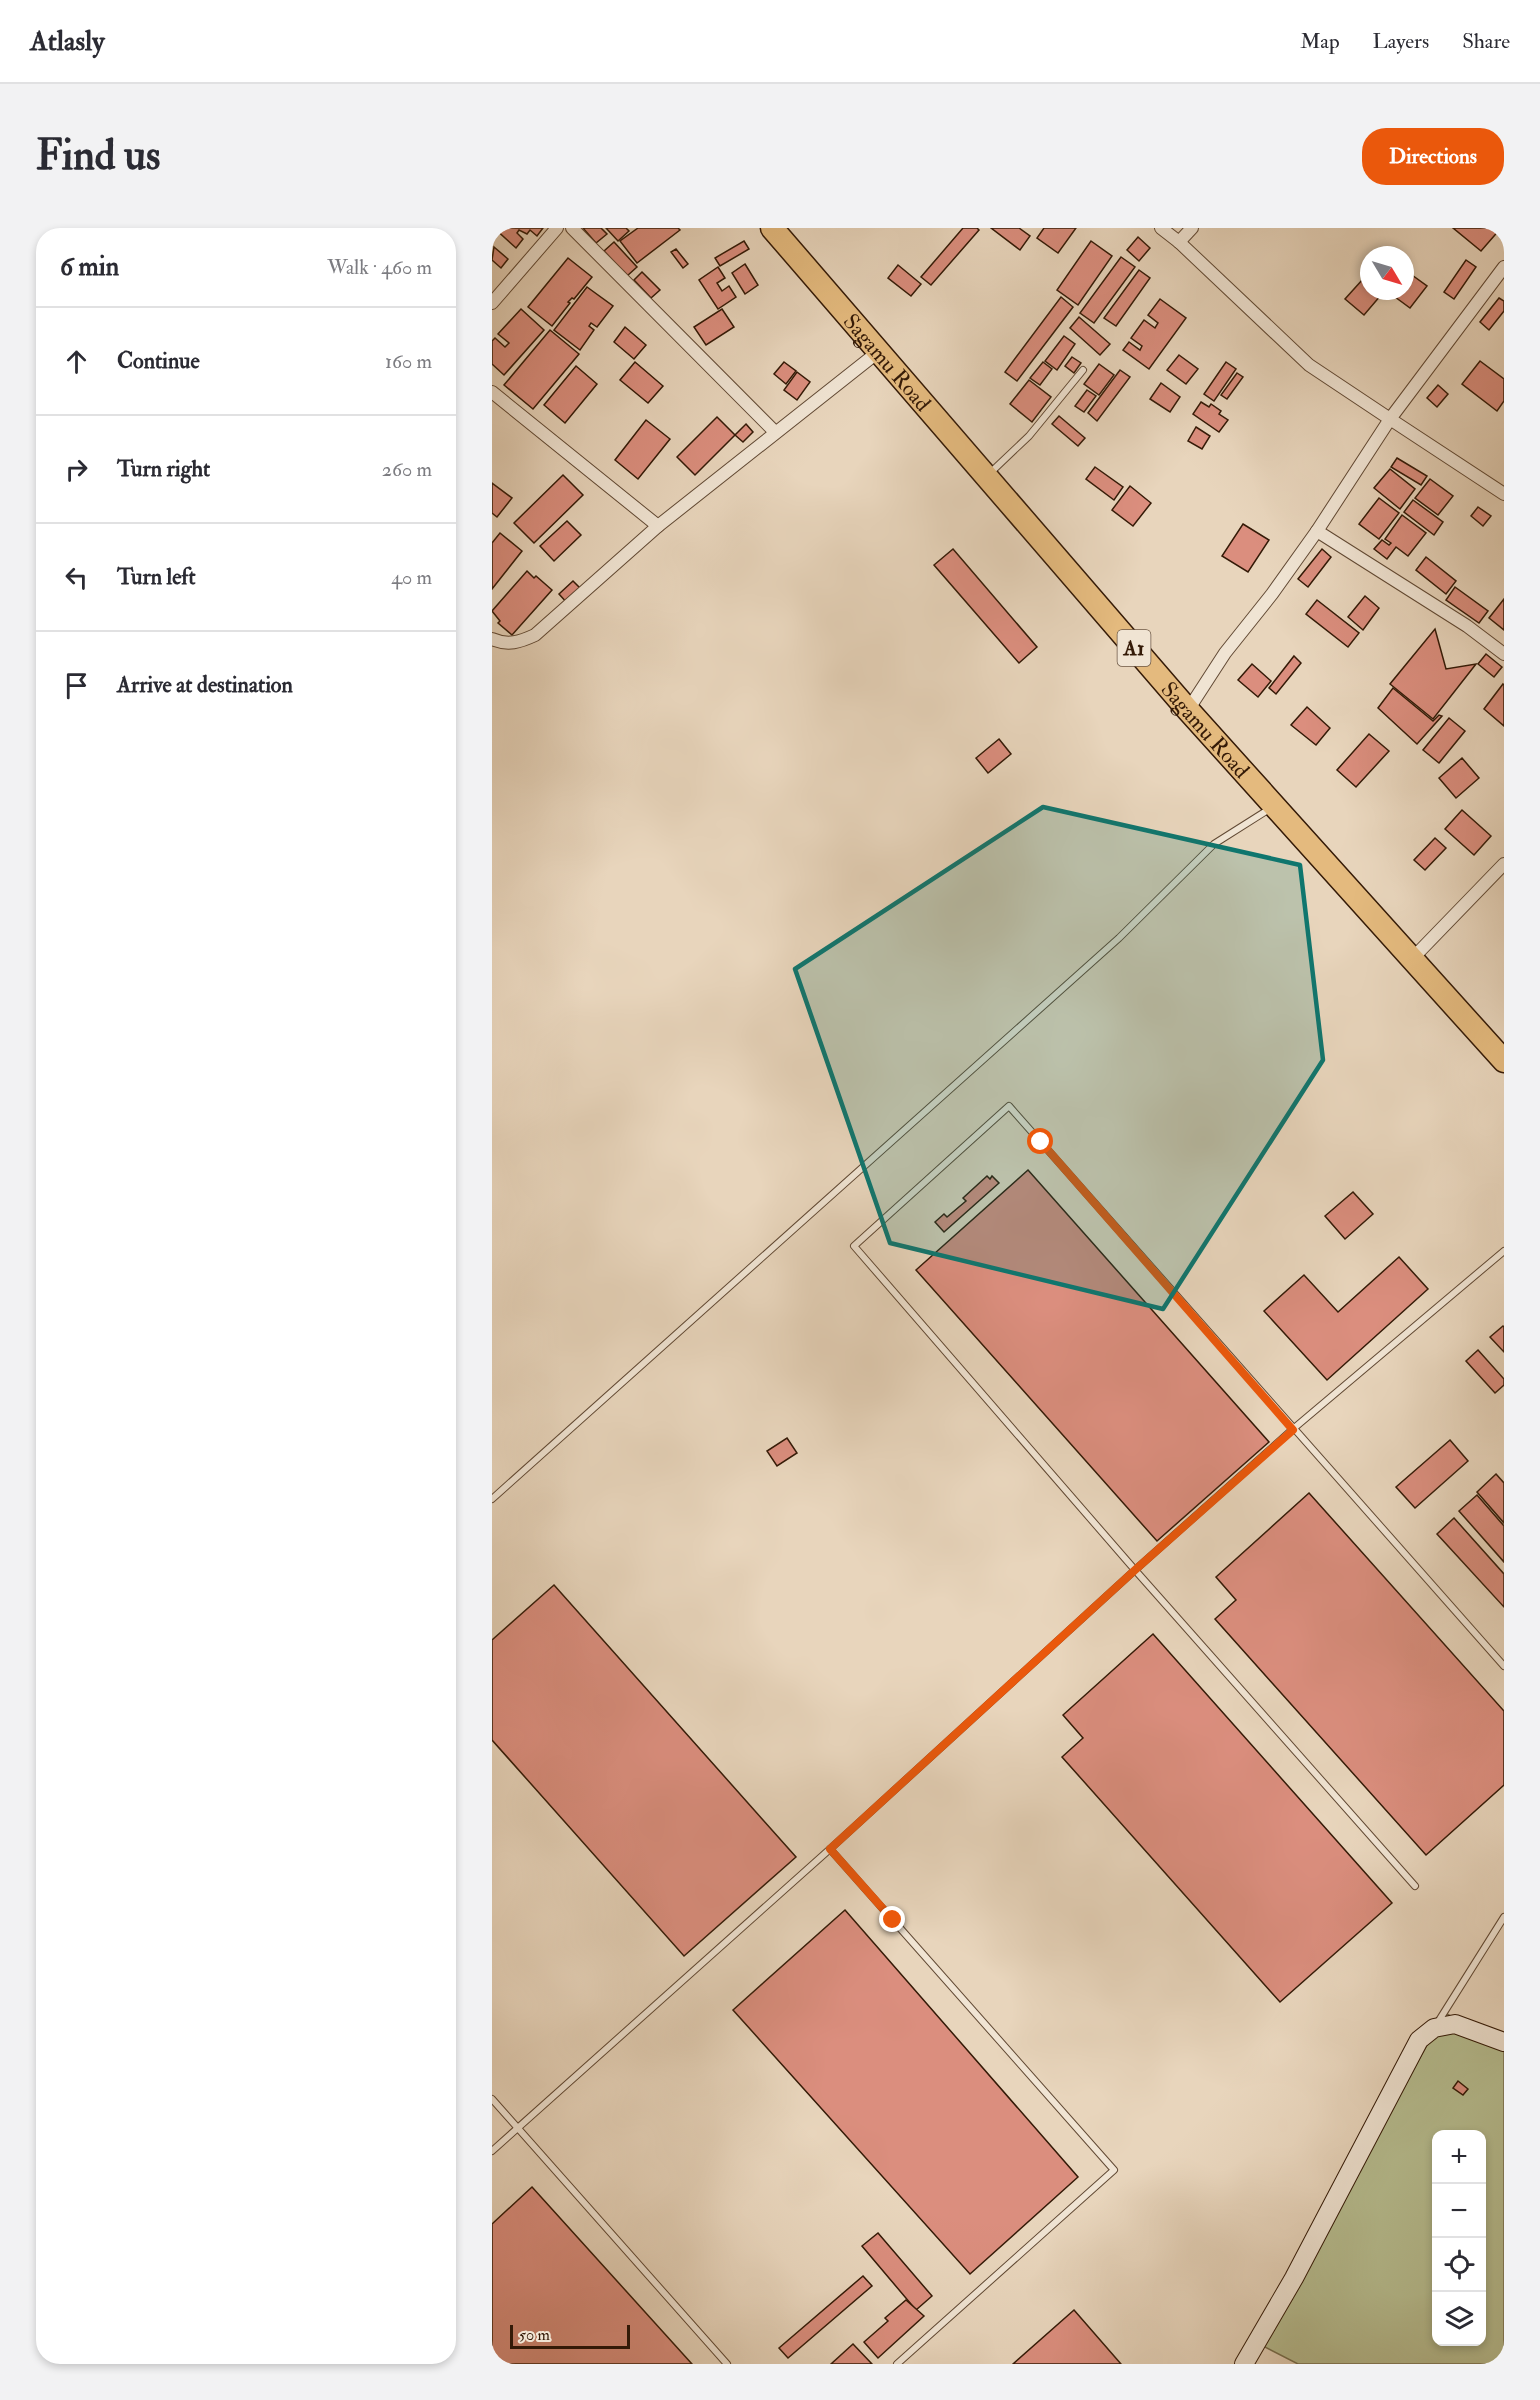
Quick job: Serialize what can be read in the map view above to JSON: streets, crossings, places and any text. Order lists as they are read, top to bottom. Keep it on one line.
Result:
{"streets":{"highway":["Sagamu Road","A1"]},"scale_bar":"50 m","north":"bottom right","page":{"header":"Atlasly","nav":["Map","Layers","Share"],"buttons":"Directions","title":"Find us","heading":["6 min","Walk · 460 m"],"list":[["Continue","160 m"],["Turn right","260 m"],["Turn left","40 m"],"Arrive at destination"],"map_buttons":["+","−"],"scale":"50 m"}}
